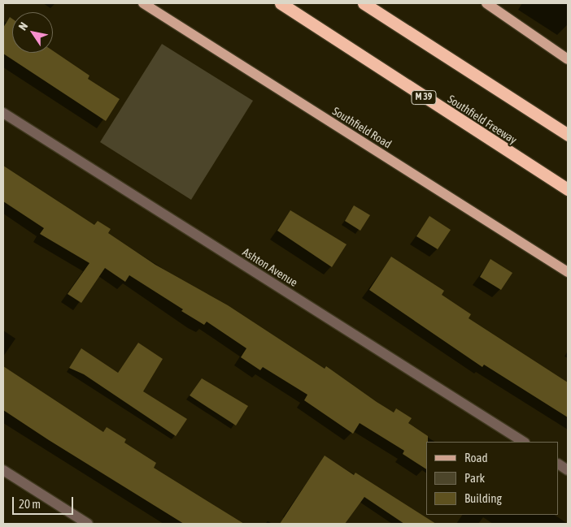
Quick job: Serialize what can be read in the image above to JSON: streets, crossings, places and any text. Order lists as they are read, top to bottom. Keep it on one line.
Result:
{"streets":{"highway":["M 39","Southfield Freeway"],"main road":["Southfield Road"],"street":["Ashton Avenue"]},"legend":["Road","Park","Building"],"scale_bar":"20 m","north":"top left"}
